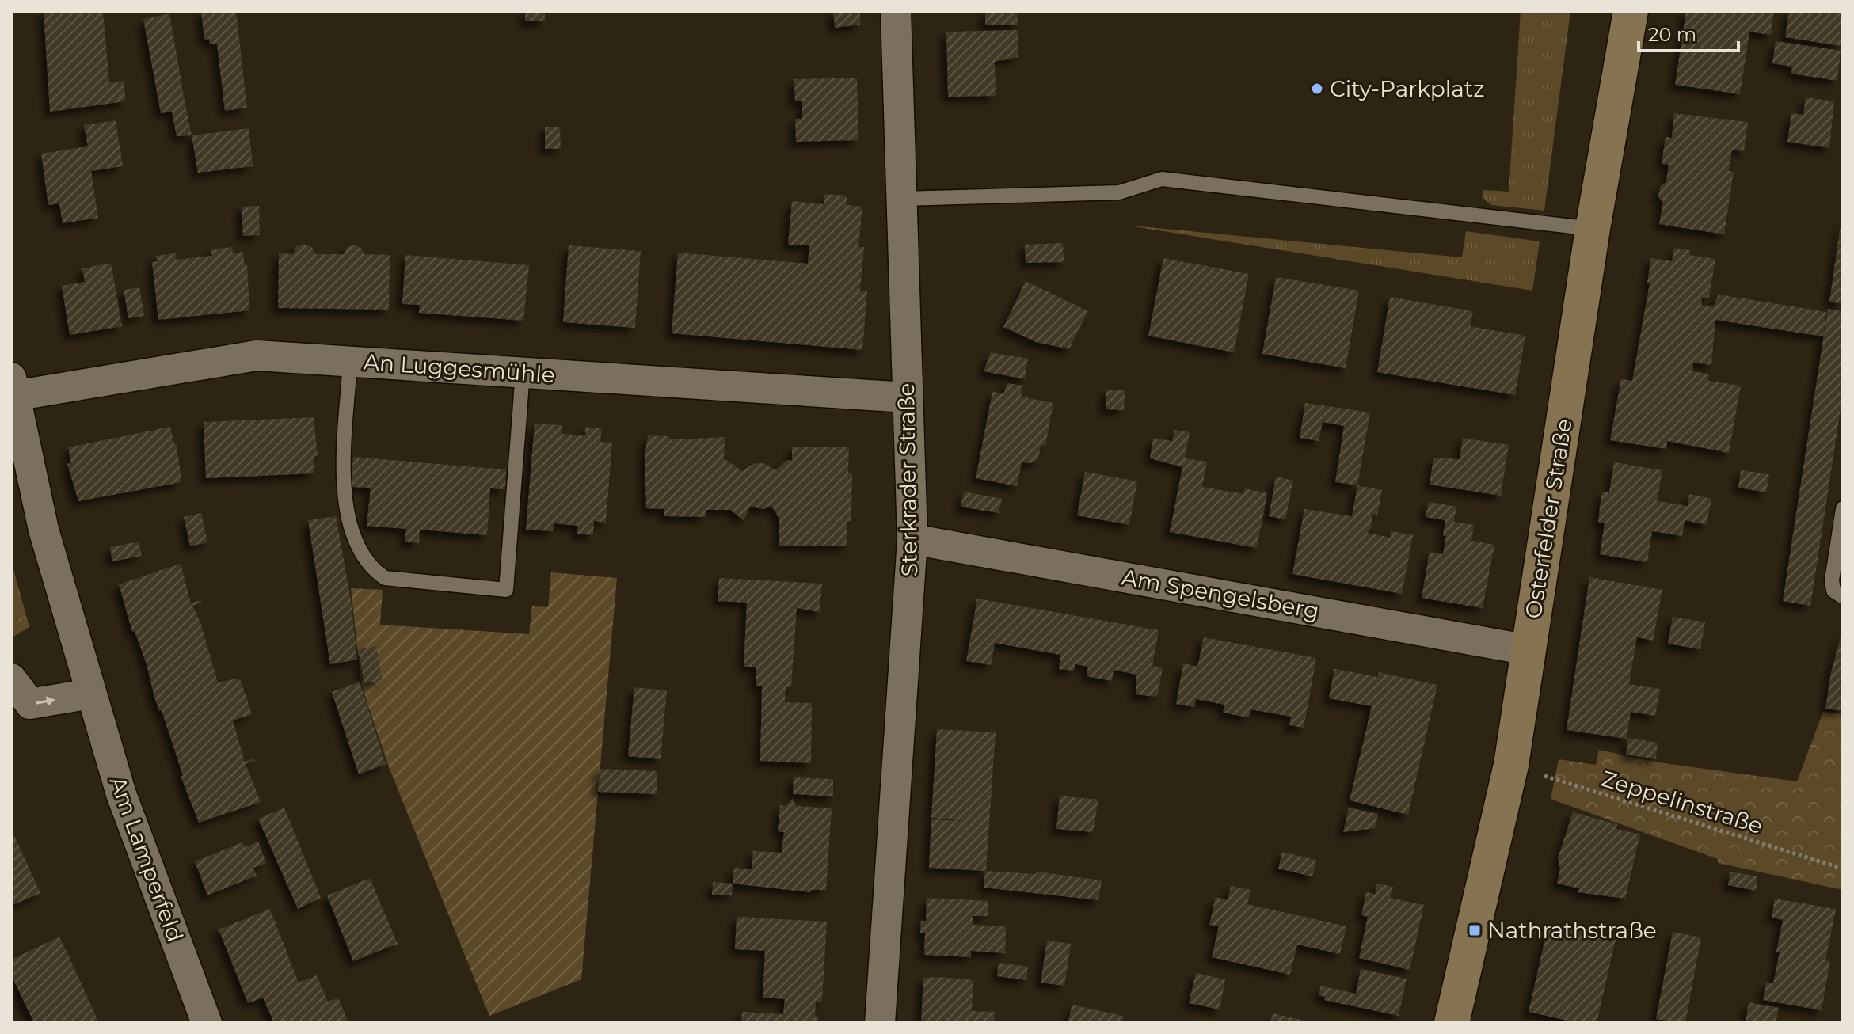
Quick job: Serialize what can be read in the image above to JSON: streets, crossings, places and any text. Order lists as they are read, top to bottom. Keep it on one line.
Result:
{"streets":{"main road":["Osterfelder Straße"],"street":["An Luggesmühle","Sterkrader Straße","Am Spengelsberg","Am Lamperfeld"],"path":["Zeppelinstraße"]},"crossings":[["An Luggesmühle","Sterkrader Straße"],["An Luggesmühle","Am Lamperfeld"],["Sterkrader Straße","Am Spengelsberg"],["Osterfelder Straße","Am Spengelsberg"],["Osterfelder Straße","Zeppelinstraße"]],"places":{"other":["City-Parkplatz"],"transit":["Nathrathstraße"]},"scale_bar":"20 m"}
